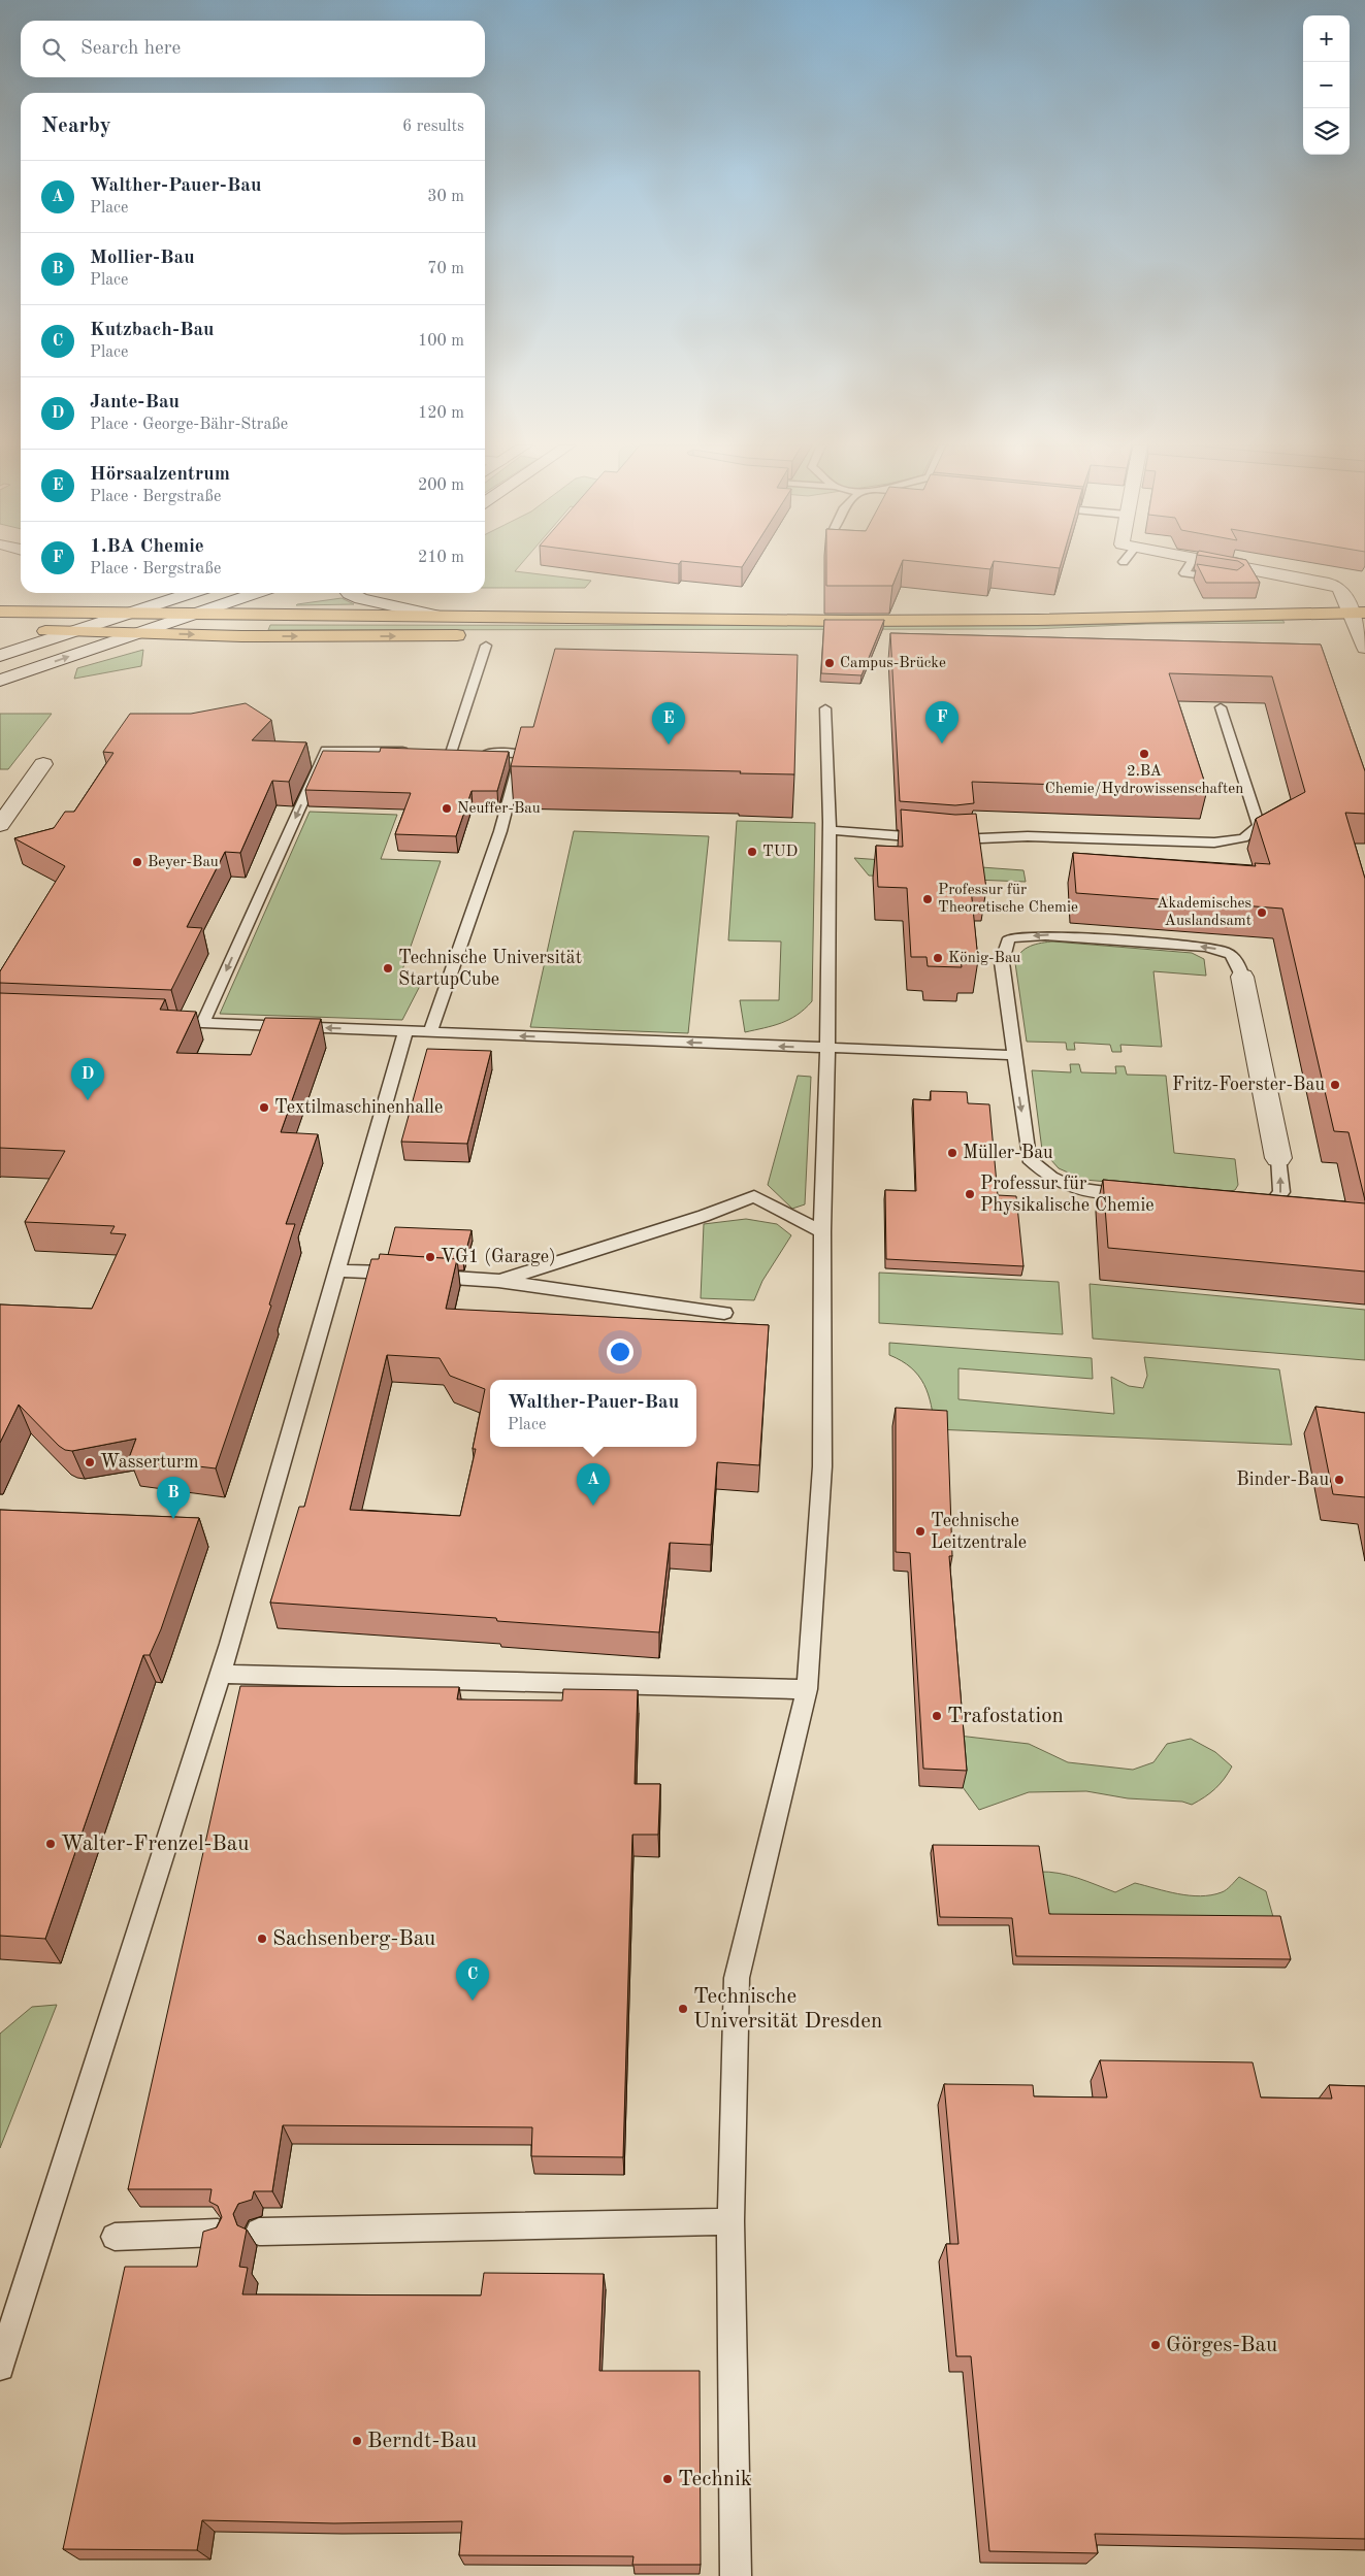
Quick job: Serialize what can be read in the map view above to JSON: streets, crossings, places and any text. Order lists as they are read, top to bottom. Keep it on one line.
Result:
{"places":["Campus-Brücke","2.BA Chemie/Hydrowissenschaften","Neuffer-Bau","TUD","Beyer-Bau","Professur für Theoretische Chemie","Akademisches Auslandsamt","König-Bau","Technische Universität StartupCube","Fritz-Foerster-Bau","Textilmaschinenhalle","Müller-Bau","Professur für Physikalische Chemie","VG1 (Garage)","Wasserturm","Binder-Bau","Technische Leitzentrale","Trafostation","Walter-Frenzel-Bau","Sachsenberg-Bau","Technische Universität Dresden","Görges-Bau","Berndt-Bau","Technik"],"page":{"map_buttons":["+","−"],"search":"Search here","heading":["Nearby","6 results"],"list":[{"mark":"A","name":"Walther-Pauer-Bau","note":"Place","value":"30 m"},{"mark":"B","name":"Mollier-Bau","note":"Place","value":"70 m"},{"mark":"C","name":"Kutzbach-Bau","note":"Place","value":"100 m"},{"mark":"D","name":"Jante-Bau","note":"Place · George-Bähr-Straße","value":"120 m"},{"mark":"E","name":"Hörsaalzentrum","note":"Place · Bergstraße","value":"200 m"},{"mark":"F","name":"1.BA Chemie","note":"Place · Bergstraße","value":"210 m"}],"pins":["F","E","D","A","B","C"],"popup":["Walther-Pauer-Bau","Place"]}}
